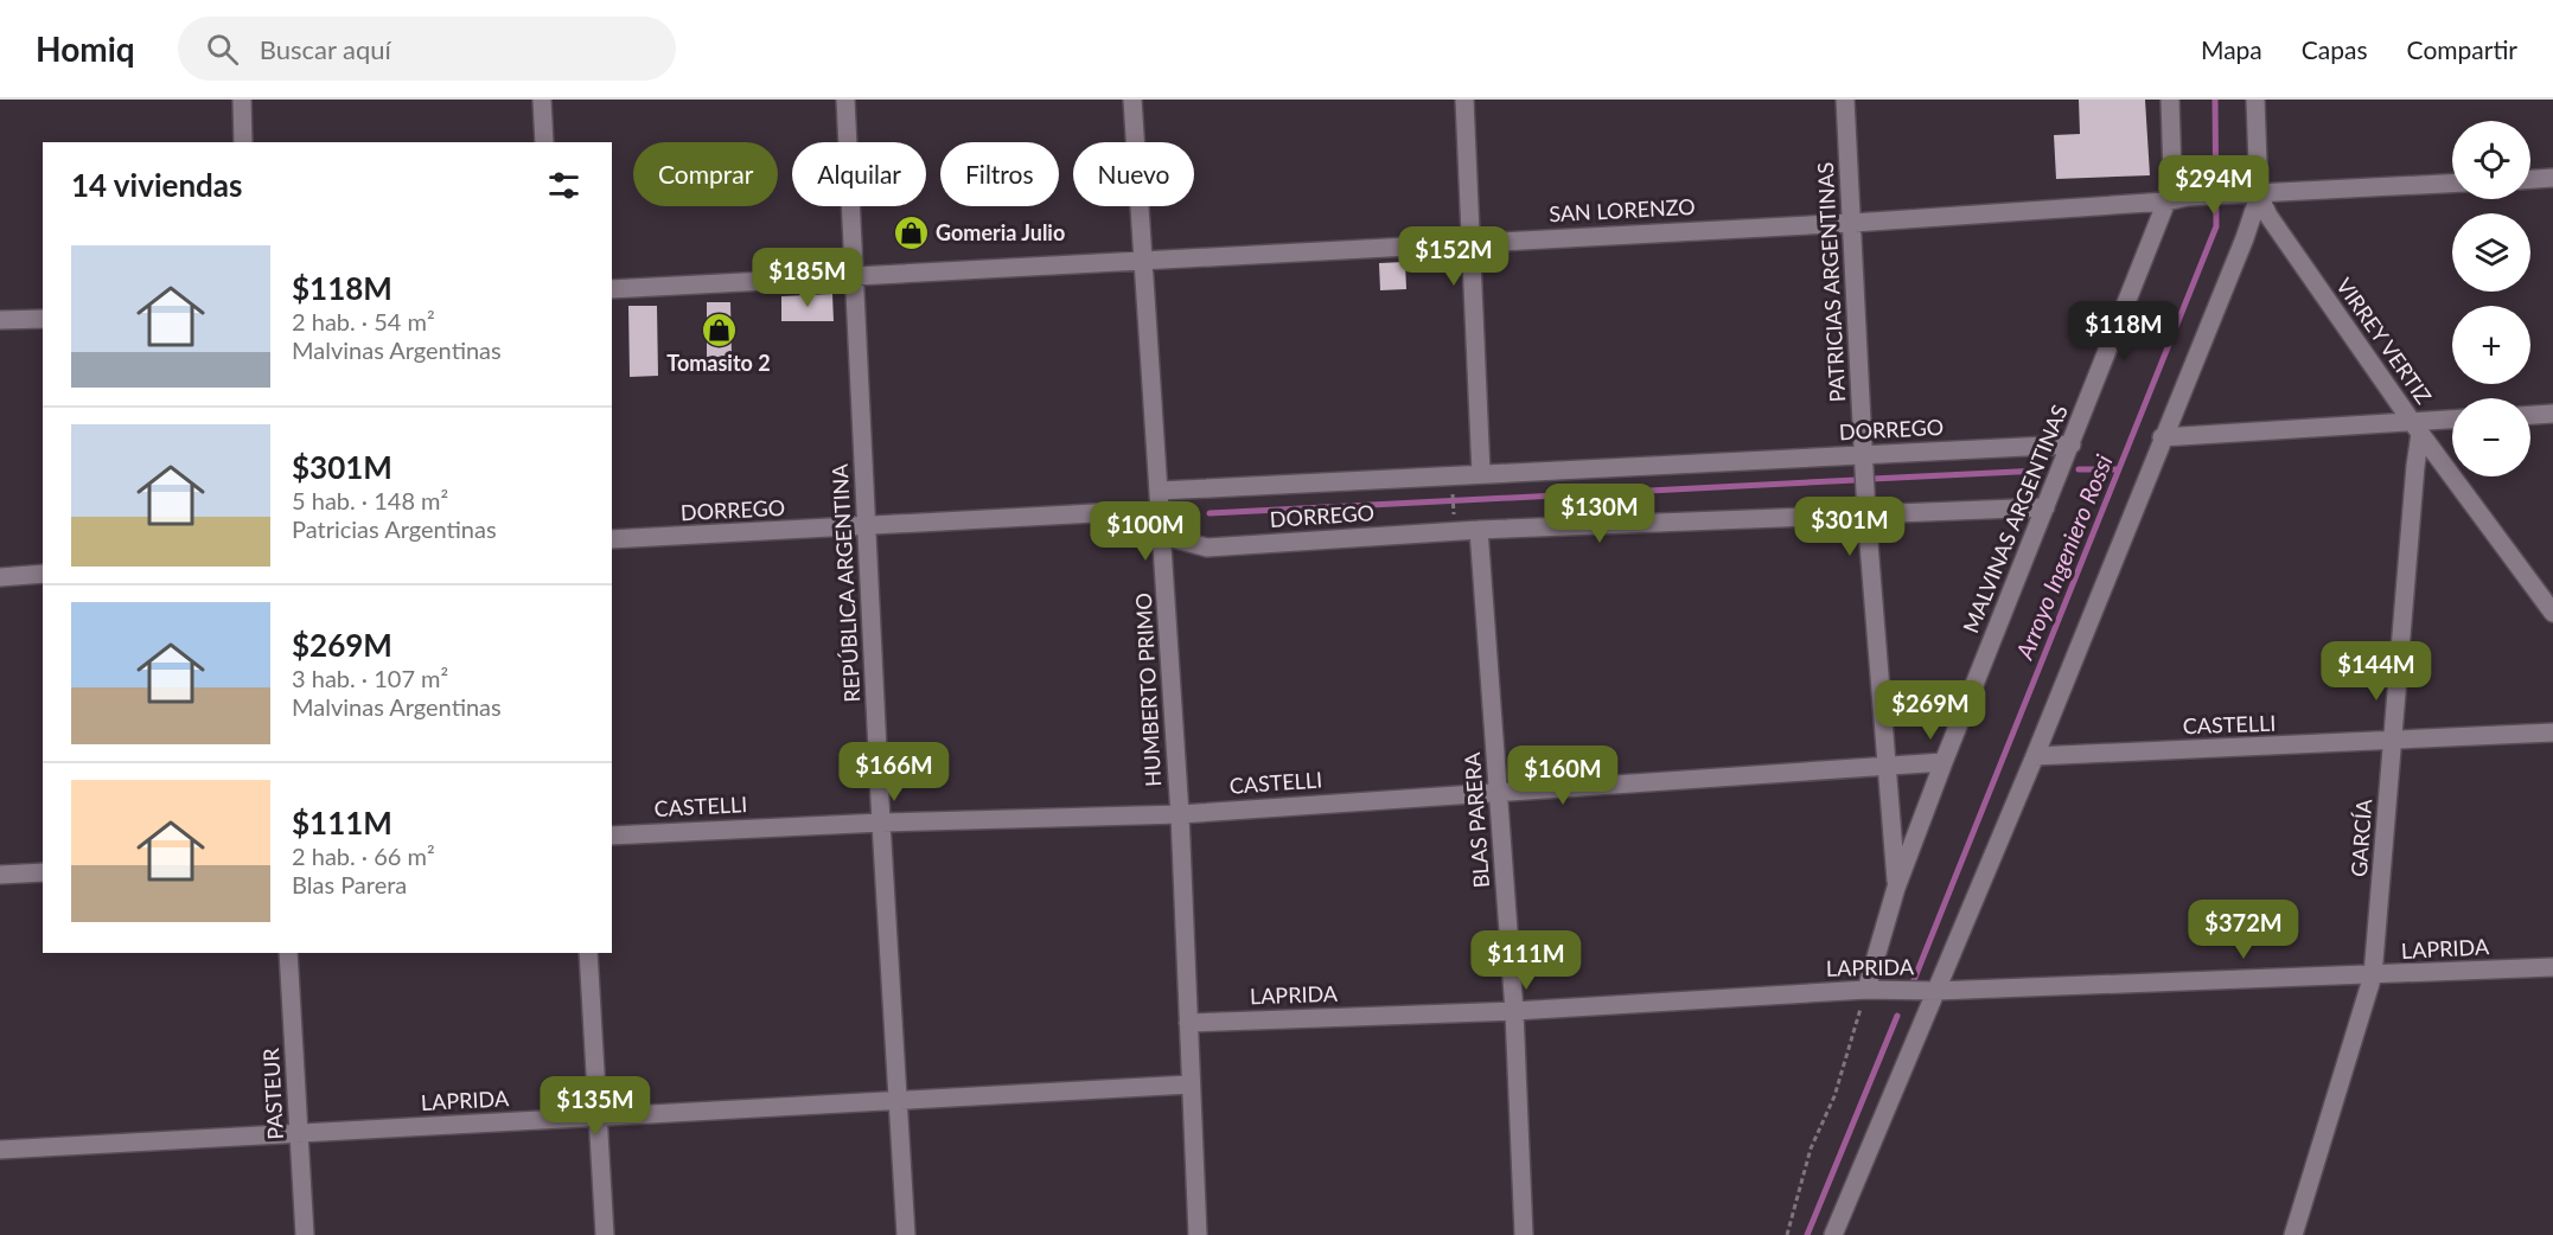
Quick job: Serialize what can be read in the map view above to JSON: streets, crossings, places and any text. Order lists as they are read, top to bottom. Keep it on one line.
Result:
{"streets":{"street":["SAN LORENZO","PATRICIAS ARGENTINAS","VIRREY VERTIZ","DORREGO","MALVINAS ARGENTINAS","REPÚBLICA ARGENTINA","HUMBERTO PRIMO","CASTELLI","BLAS PARERA","GARCÍA","LAPRIDA","PASTEUR"]},"crossings":[["SAN LORENZO","PATRICIAS ARGENTINAS"],["SAN LORENZO","VIRREY VERTIZ"],["SAN LORENZO","MALVINAS ARGENTINAS"],["SAN LORENZO","REPÚBLICA ARGENTINA"],["SAN LORENZO","HUMBERTO PRIMO"],["PATRICIAS ARGENTINAS","DORREGO"],["PATRICIAS ARGENTINAS","MALVINAS ARGENTINAS"],["PATRICIAS ARGENTINAS","CASTELLI"],["VIRREY VERTIZ","GARCÍA"],["DORREGO","MALVINAS ARGENTINAS"],["DORREGO","REPÚBLICA ARGENTINA"],["DORREGO","HUMBERTO PRIMO"],["DORREGO","BLAS PARERA"],["MALVINAS ARGENTINAS","CASTELLI"],["MALVINAS ARGENTINAS","LAPRIDA"],["REPÚBLICA ARGENTINA","CASTELLI"],["REPÚBLICA ARGENTINA","LAPRIDA"],["HUMBERTO PRIMO","CASTELLI"],["HUMBERTO PRIMO","LAPRIDA"],["CASTELLI","BLAS PARERA"],["CASTELLI","GARCÍA"],["BLAS PARERA","LAPRIDA"],["GARCÍA","LAPRIDA"],["LAPRIDA","PASTEUR"]],"water":["Arroyo Ingeniero Rossi"],"places":{"shop":["Gomeria Julio","Tomasito 2"]},"page":{"header":"Homiq","search":"Buscar aquí","nav":["Mapa","Capas","Compartir"],"map_buttons":["+","−"],"chip":["Comprar","Alquilar","Filtros","Nuevo"],"heading":"14 viviendas","price":["$294M","$152M","$185M","$118M","$130M","$301M","$100M","$144M","$269M","$166M","$160M","$372M","$111M","$135M"],"list":[{"name":"$118M","note":"2 hab. · 54 m² · Malvinas Argentinas"},{"name":"$301M","note":"5 hab. · 148 m² · Patricias Argentinas"},{"name":"$269M","note":"3 hab. · 107 m² · Malvinas Argentinas"},{"name":"$111M","note":"2 hab. · 66 m² · Blas Parera"}]}}
